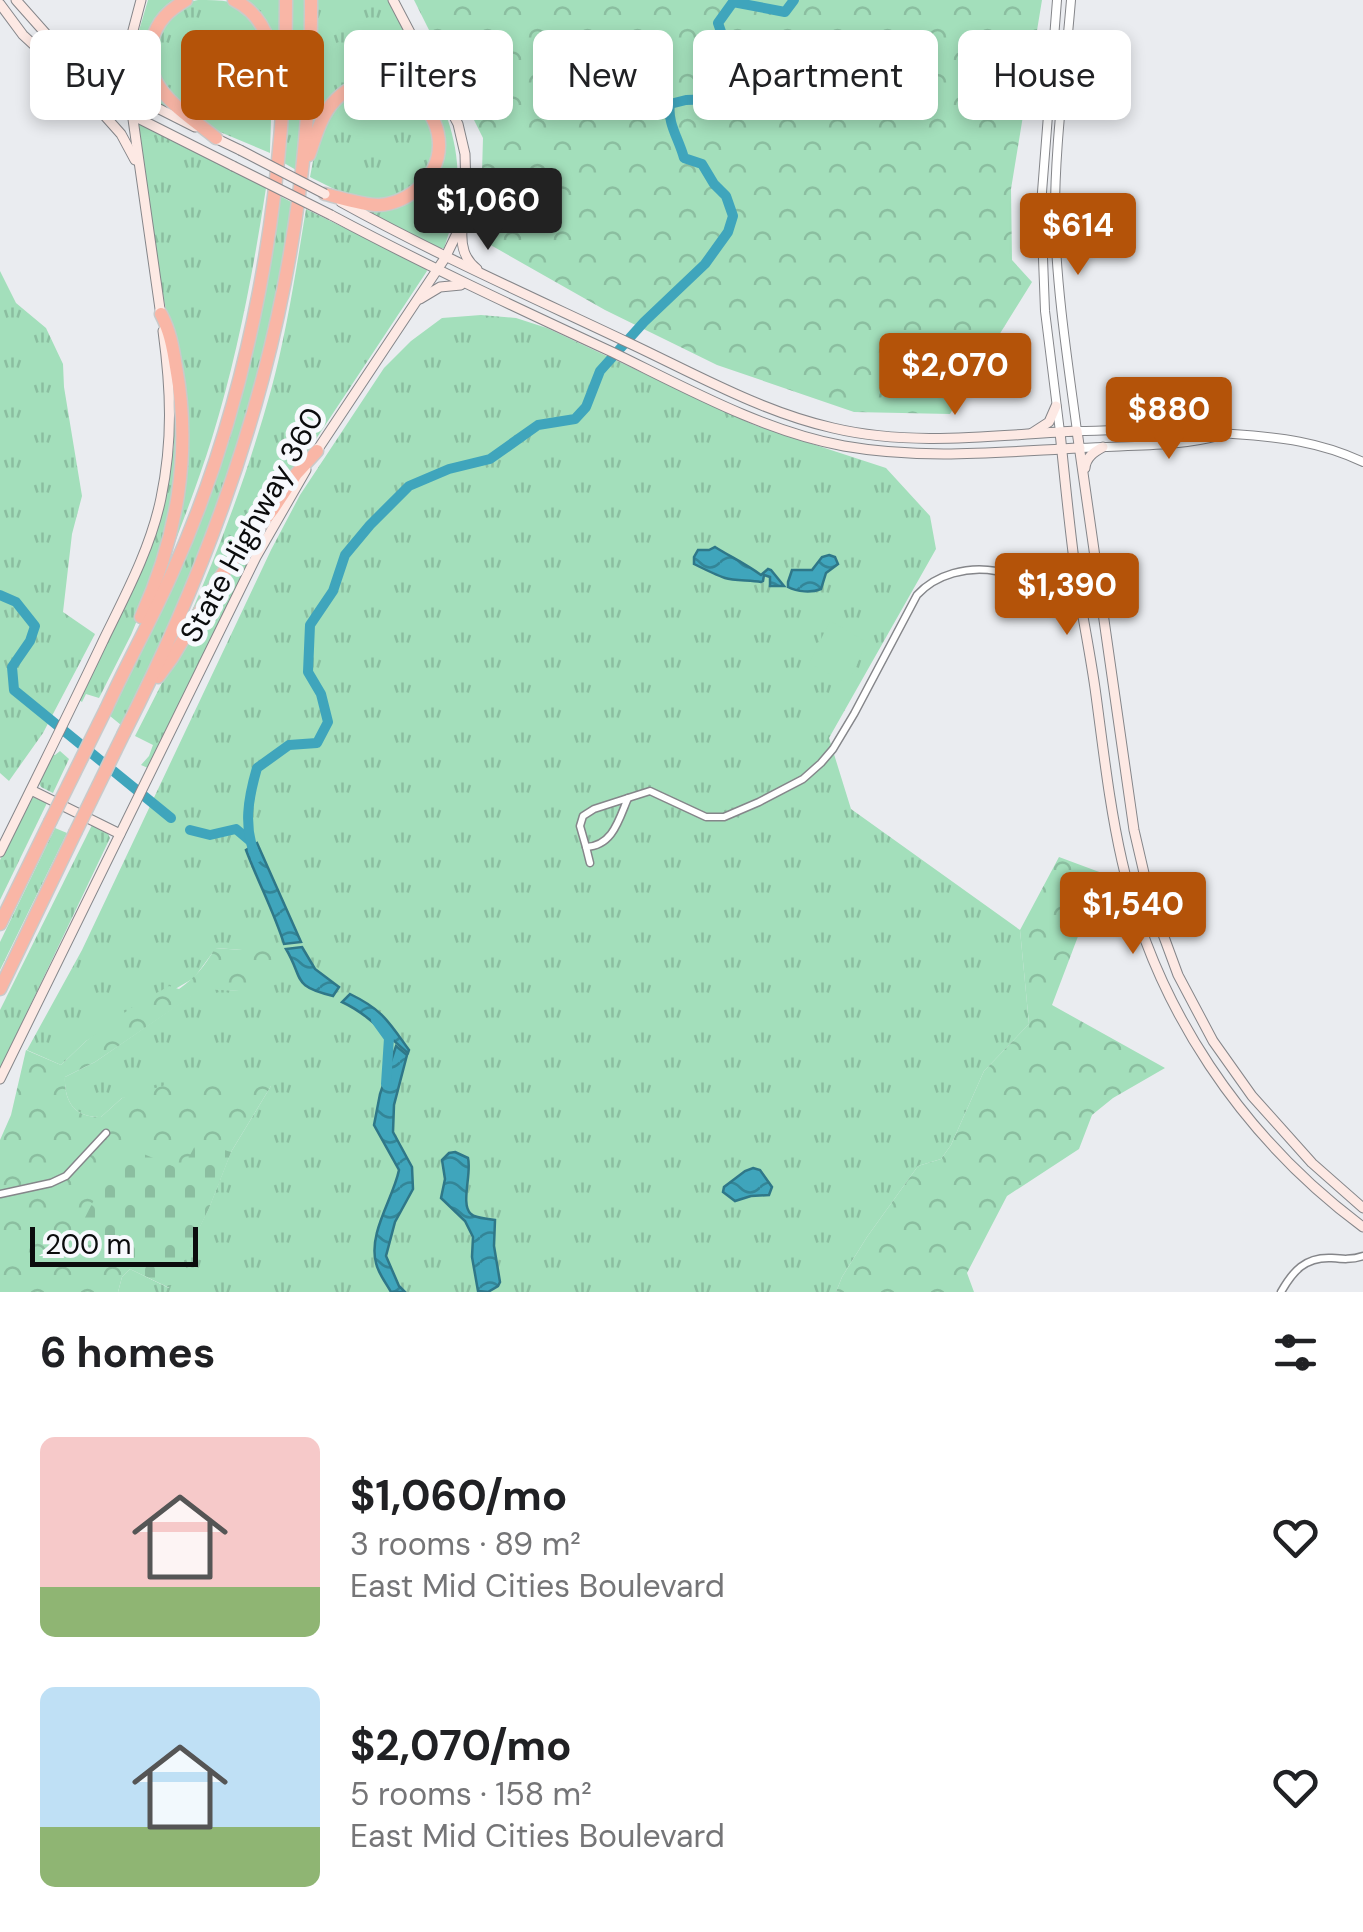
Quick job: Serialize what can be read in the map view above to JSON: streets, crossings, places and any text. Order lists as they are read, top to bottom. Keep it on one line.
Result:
{"streets":{"main road":["State Highway 360"]},"scale_bar":"200 m","page":{"chip":["Buy","Rent","Filters","New","Apartment","House"],"price":["$1,060","$614","$2,070","$880","$1,390","$1,540"],"scale":"200 m","heading":"6 homes","list":[{"name":"$1,060/mo","note":"3 rooms · 89 m² · East Mid Cities Boulevard"},{"name":"$2,070/mo","note":"5 rooms · 158 m² · East Mid Cities Boulevard"}]}}
